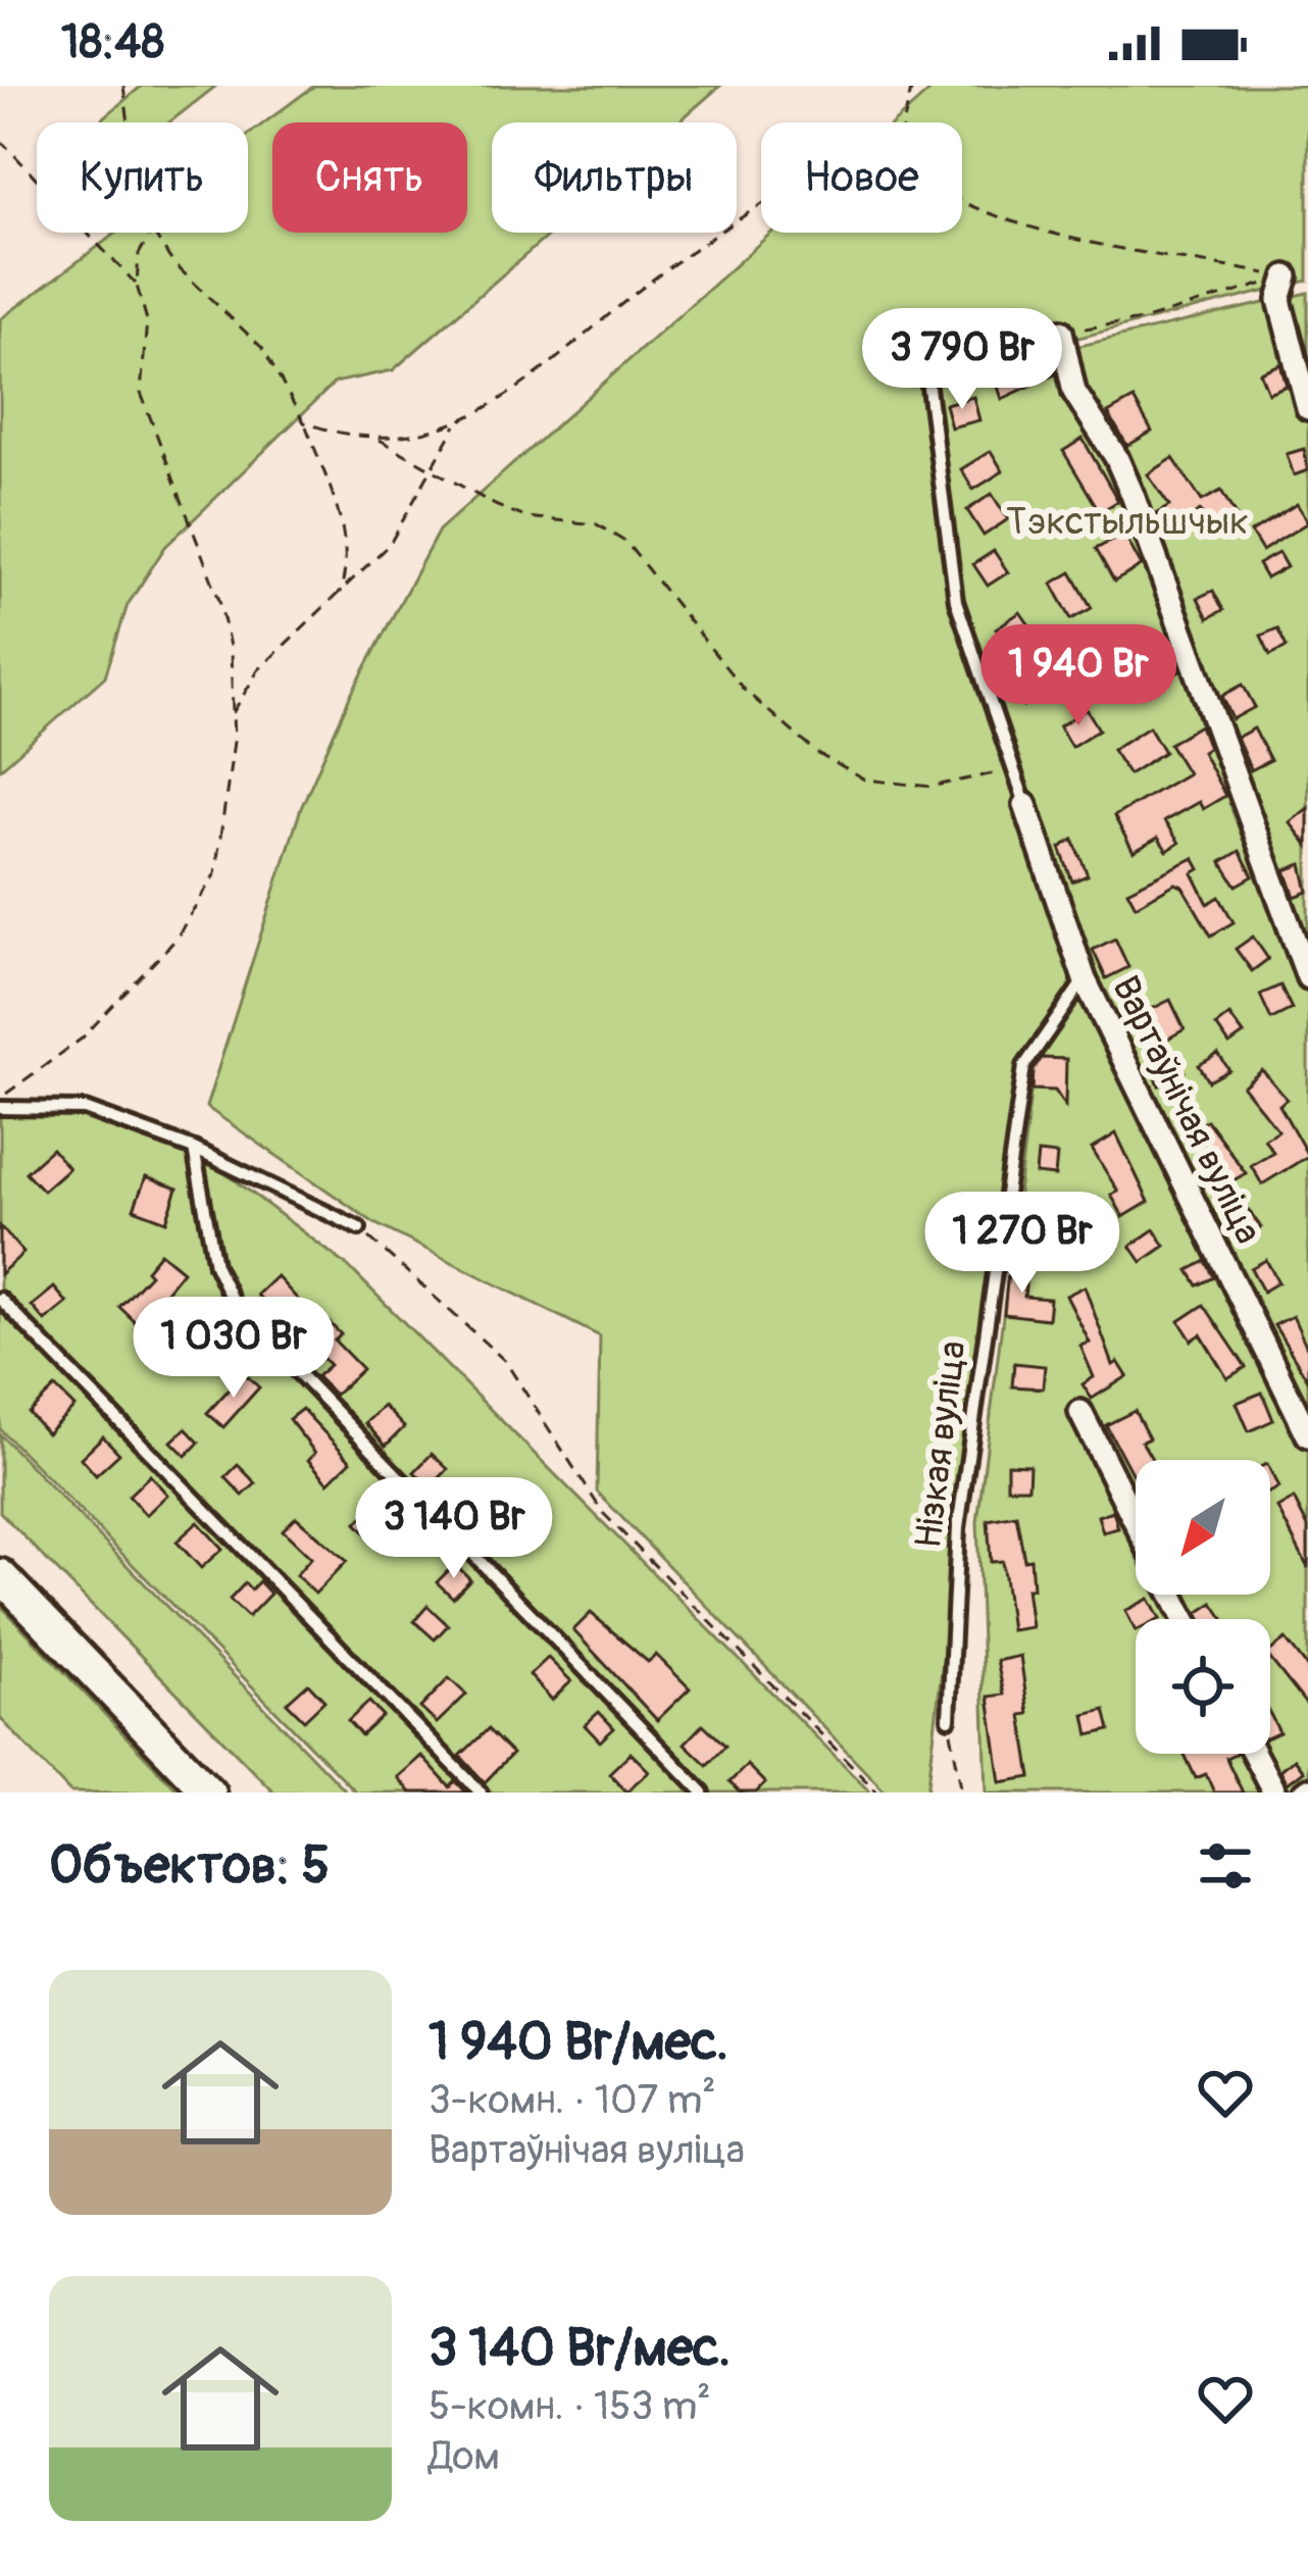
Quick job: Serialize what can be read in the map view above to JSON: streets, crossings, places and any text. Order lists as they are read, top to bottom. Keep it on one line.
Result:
{"streets":{"street":["Вартаўнічая вуліца"],"lane":["Нізкая вуліца"]},"crossings":[["Вартаўнічая вуліца","Нізкая вуліца"]],"parks":["Тэкстыльшчык"],"north":"bottom left","page":{"status":"18:48","chip":["Купить","Снять","Фильтры","Новое"],"price":["3 790 Br","1 940 Br","1 270 Br","1 030 Br","3 140 Br"],"heading":"Объектов: 5","list":[{"name":"1 940 Br/мес.","note":"3-комн. · 107 m² · Вартаўнічая вуліца"},{"name":"3 140 Br/мес.","note":"5-комн. · 153 m² · Дом"}]}}
